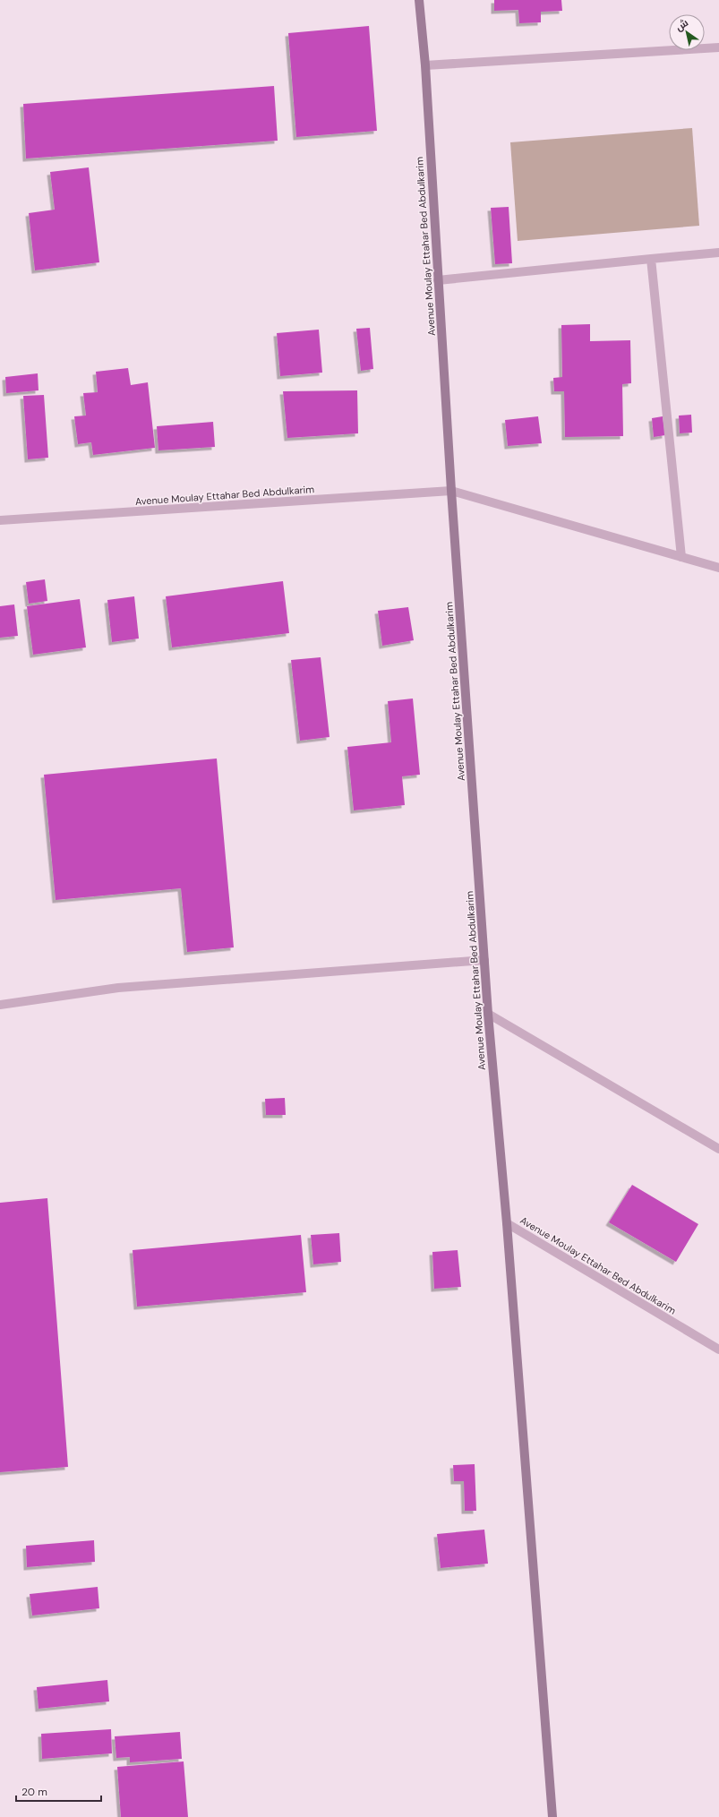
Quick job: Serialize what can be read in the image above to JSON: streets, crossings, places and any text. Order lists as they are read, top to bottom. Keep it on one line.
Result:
{"streets":{"street":["Avenue Moulay Ettahar Bed Abdulkarim"]},"scale_bar":"20 m","north":"top left"}
